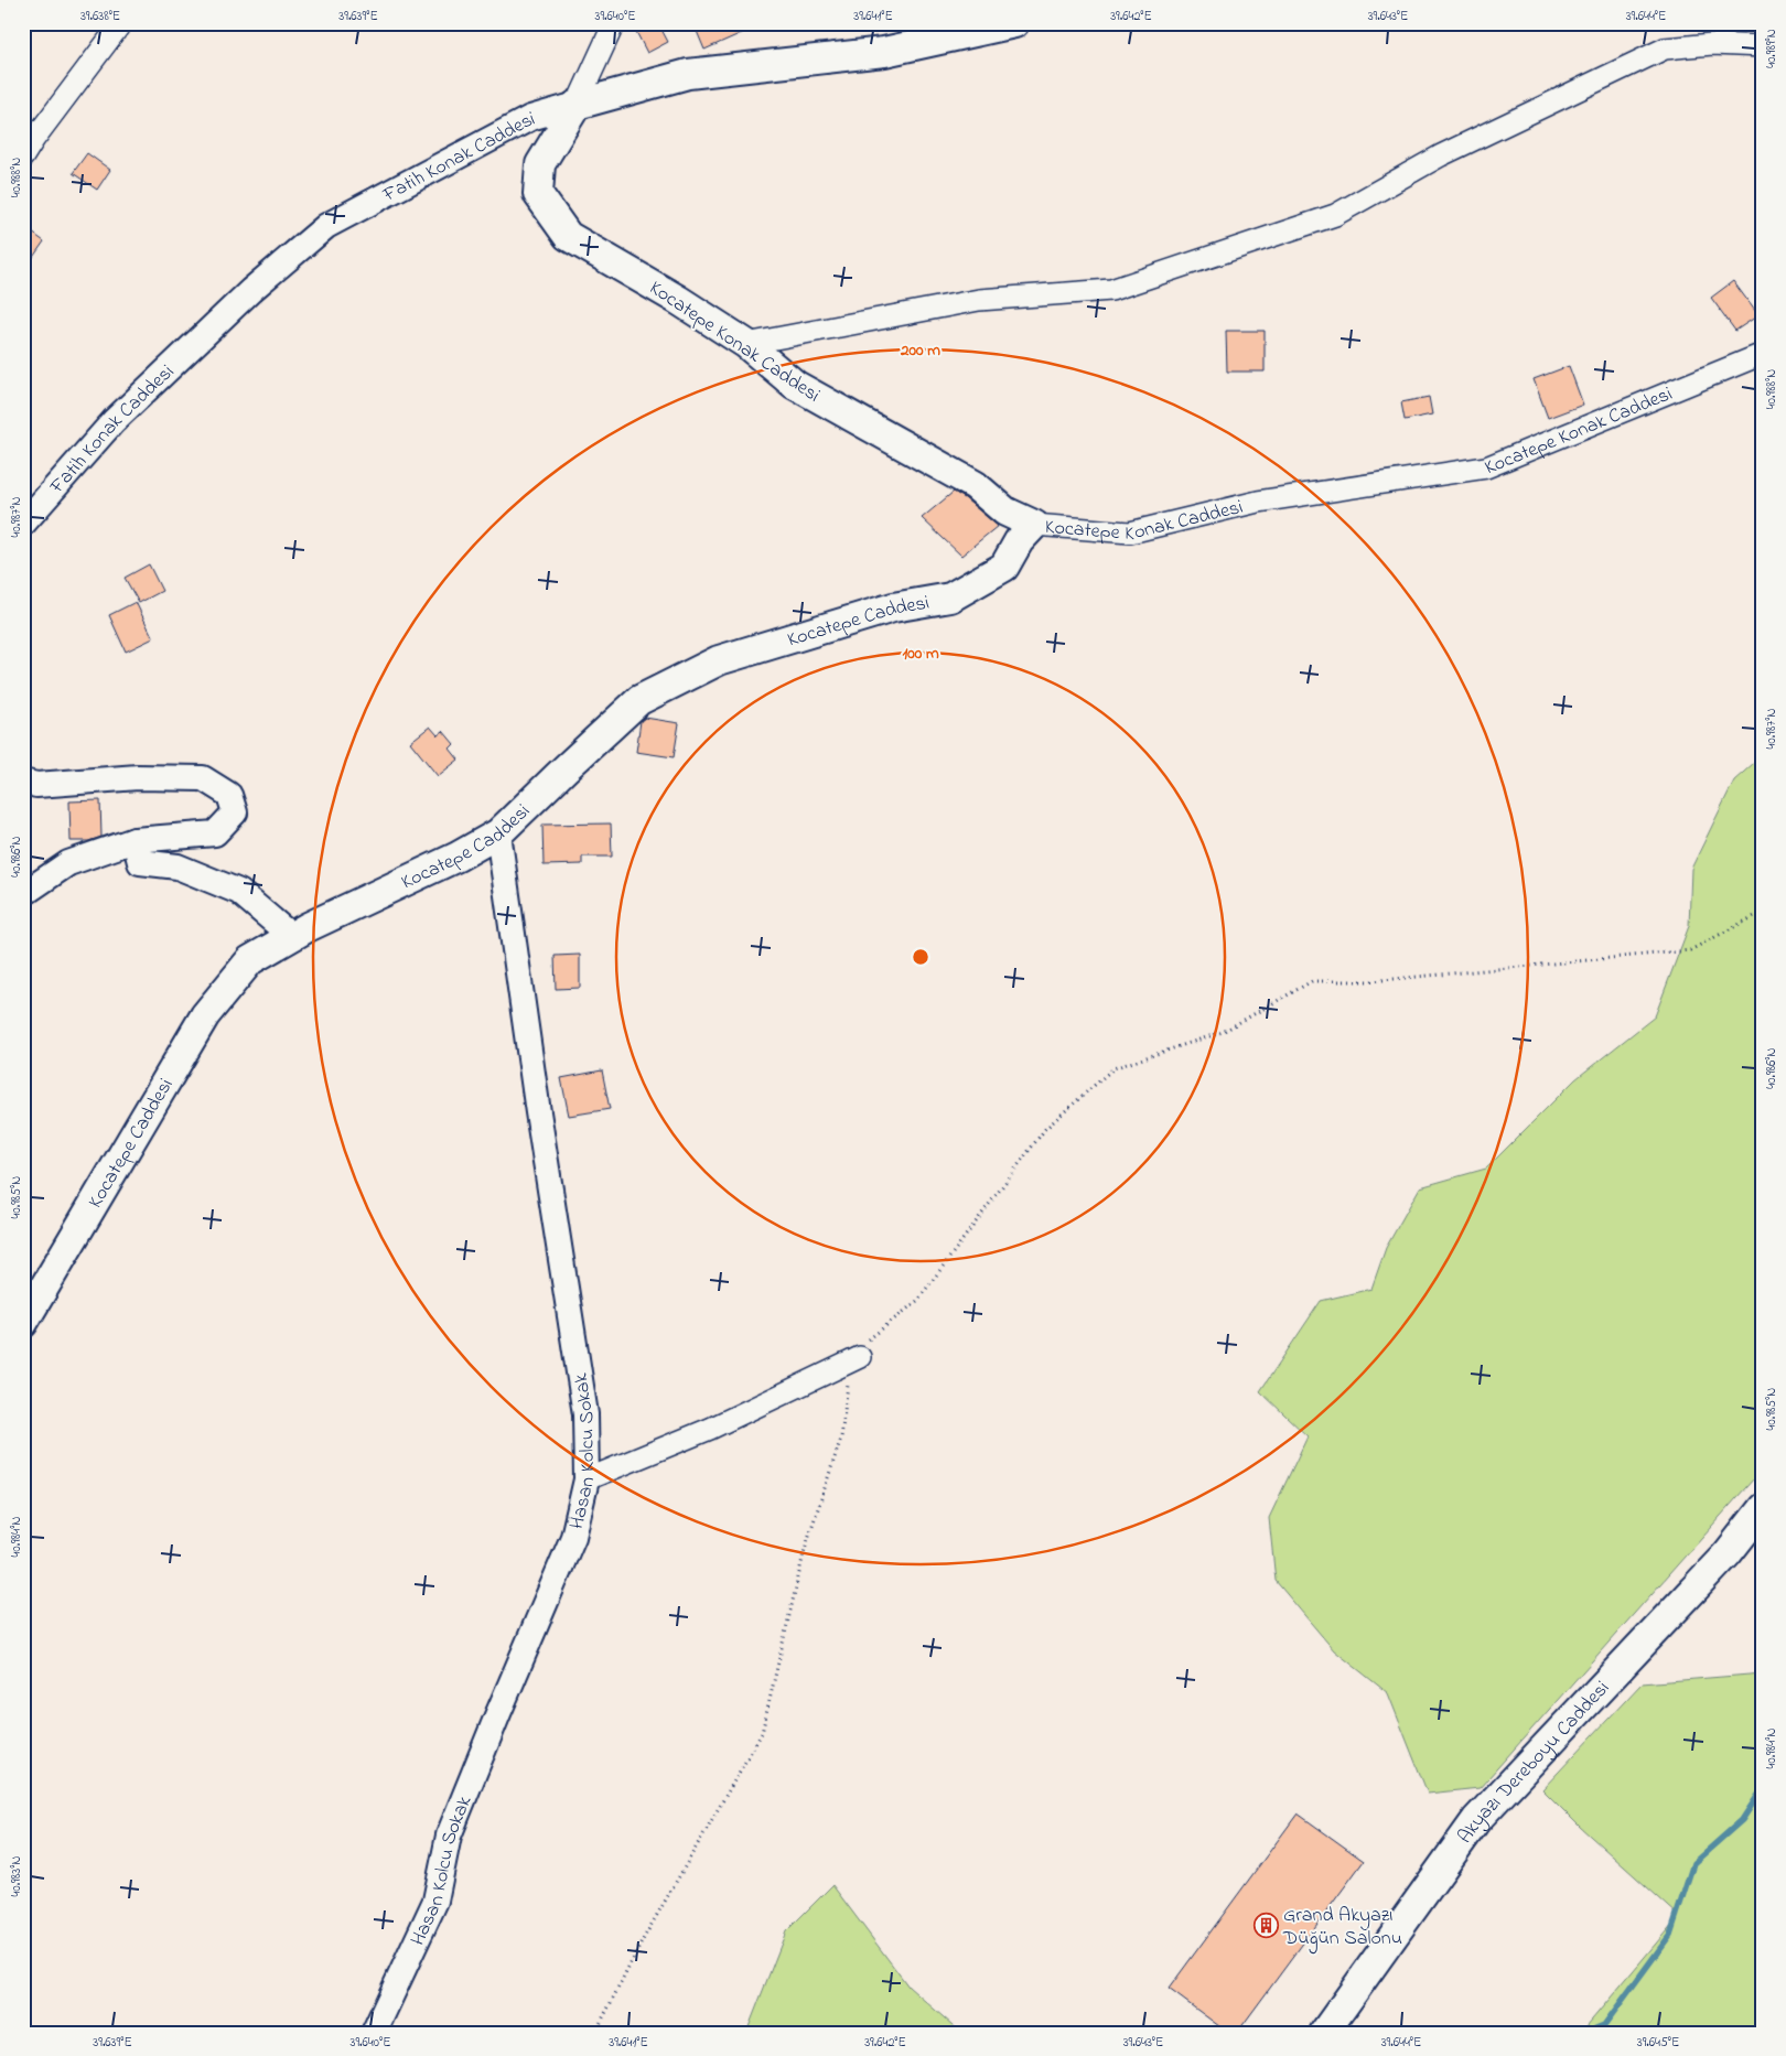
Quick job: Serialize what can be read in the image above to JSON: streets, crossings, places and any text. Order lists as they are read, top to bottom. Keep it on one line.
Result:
{"streets":{"main road":["Fatih Konak Caddesi","Kocatepe Konak Caddesi","Kocatepe Caddesi","Akyazı Dereboyu Caddesi"],"street":["Hasan Kolcu Sokak"]},"crossings":[["Fatih Konak Caddesi","Kocatepe Konak Caddesi"],["Kocatepe Konak Caddesi","Kocatepe Caddesi"],["Kocatepe Caddesi","Hasan Kolcu Sokak"]],"places":{"building":["Grand Akyazı Düğün Salonu"]},"coordinates":["39.638°E","39.639°E","39.640°E","39.641°E","39.642°E","39.643°E","39.644°E","40.989°N","40.988°N","40.987°N","40.986°N","40.985°N","40.984°N","40.983°N","39.645°E"],"rings":["200 m","100 m"]}
